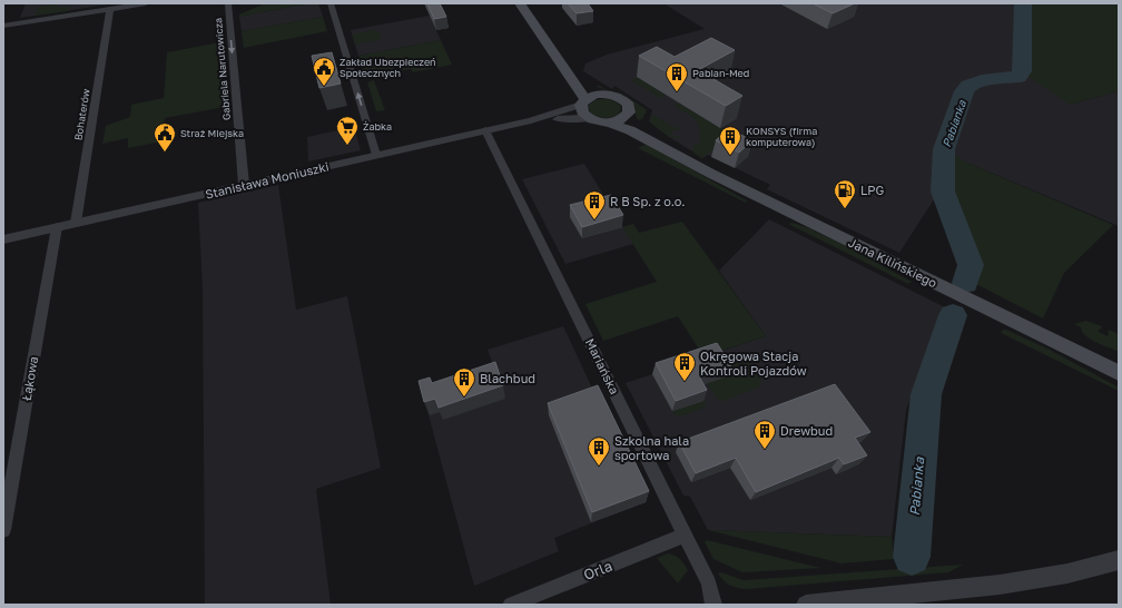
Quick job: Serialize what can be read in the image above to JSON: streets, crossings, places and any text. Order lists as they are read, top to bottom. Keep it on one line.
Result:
{"streets":{"main road":["Jana Kilińskiego"],"street":["Gabriela Narutowicza","Bohaterów","Stanisława Moniuszki","Mariańska","Łąkowa","Orla"]},"crossings":[["Gabriela Narutowicza","Stanisława Moniuszki"],["Bohaterów","Stanisława Moniuszki"],["Stanisława Moniuszki","Jana Kilińskiego"],["Stanisława Moniuszki","Mariańska"],["Stanisława Moniuszki","Łąkowa"],["Mariańska","Orla"]],"one_way":["Gabriela Narutowicza"],"water":["Pabianka"],"places":{"public building":["Zakład Ubezpieczeń Społecznych","Straż Miejska"],"building":["Pabian-Med","KONSYS (firma komputerowa)","R B Sp. z o.o.","Okręgowa Stacja Kontroli Pojazdów","Blachbud","Drewbud","Szkolna hala sportowa"],"supermarket":["Żabka"],"fuel station":["LPG"]}}
